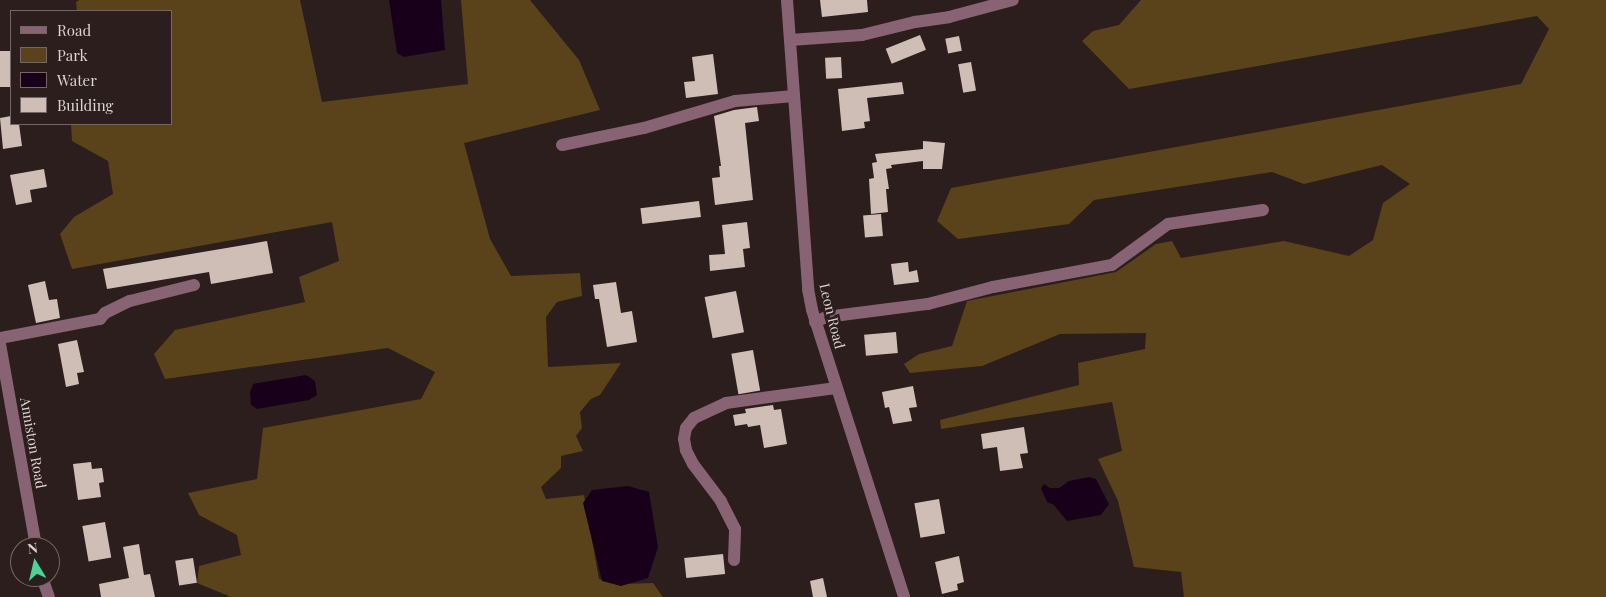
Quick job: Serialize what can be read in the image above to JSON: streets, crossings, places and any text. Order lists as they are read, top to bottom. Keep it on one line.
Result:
{"streets":{"street":["Leon Road","Anniston Road"]},"legend":["Road","Park","Water","Building"],"north":"top"}
